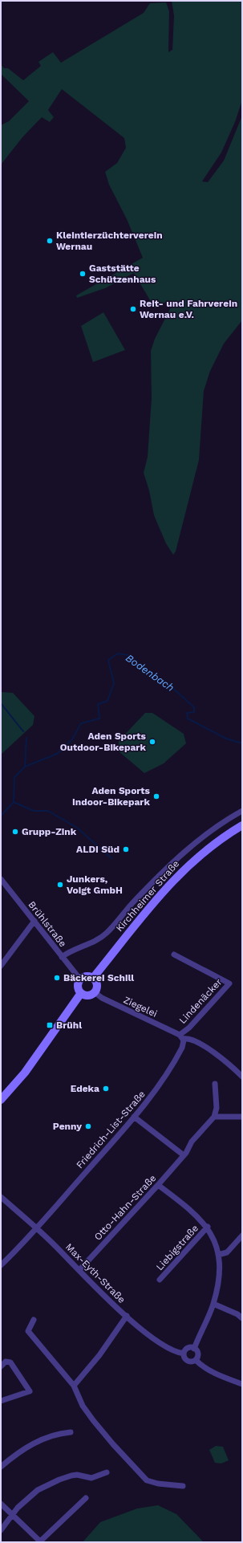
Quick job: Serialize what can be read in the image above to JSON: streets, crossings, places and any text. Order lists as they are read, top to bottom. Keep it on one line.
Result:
{"streets":{"main road":["Kirchheimer Straße"],"street":["Brühlstraße","Lindenäcker","Ziegelei","Friedrich-List-Straße","Otto-Hahn-Straße","Liebigstraße","Max-Eyth-Straße"]},"crossings":[["Kirchheimer Straße","Brühlstraße"],["Kirchheimer Straße","Ziegelei"],["Brühlstraße","Ziegelei"],["Lindenäcker","Ziegelei"],["Lindenäcker","Friedrich-List-Straße"],["Ziegelei","Friedrich-List-Straße"],["Friedrich-List-Straße","Max-Eyth-Straße"],["Otto-Hahn-Straße","Max-Eyth-Straße"]],"water":["Bodenbach"],"places":{"other":["Kleintierzüchterverein Wernau","Gaststätte Schützenhaus","Reit- und Fahrverein Wernau e.V.","Aden Sports Outdoor-Bikepark","Aden Sports Indoor-Bikepark","Grupp-Zink","ALDI Süd","Junkers, Voigt GmbH","Bäckerei Schill","Edeka","Penny"],"transit":["Brühl"]}}
